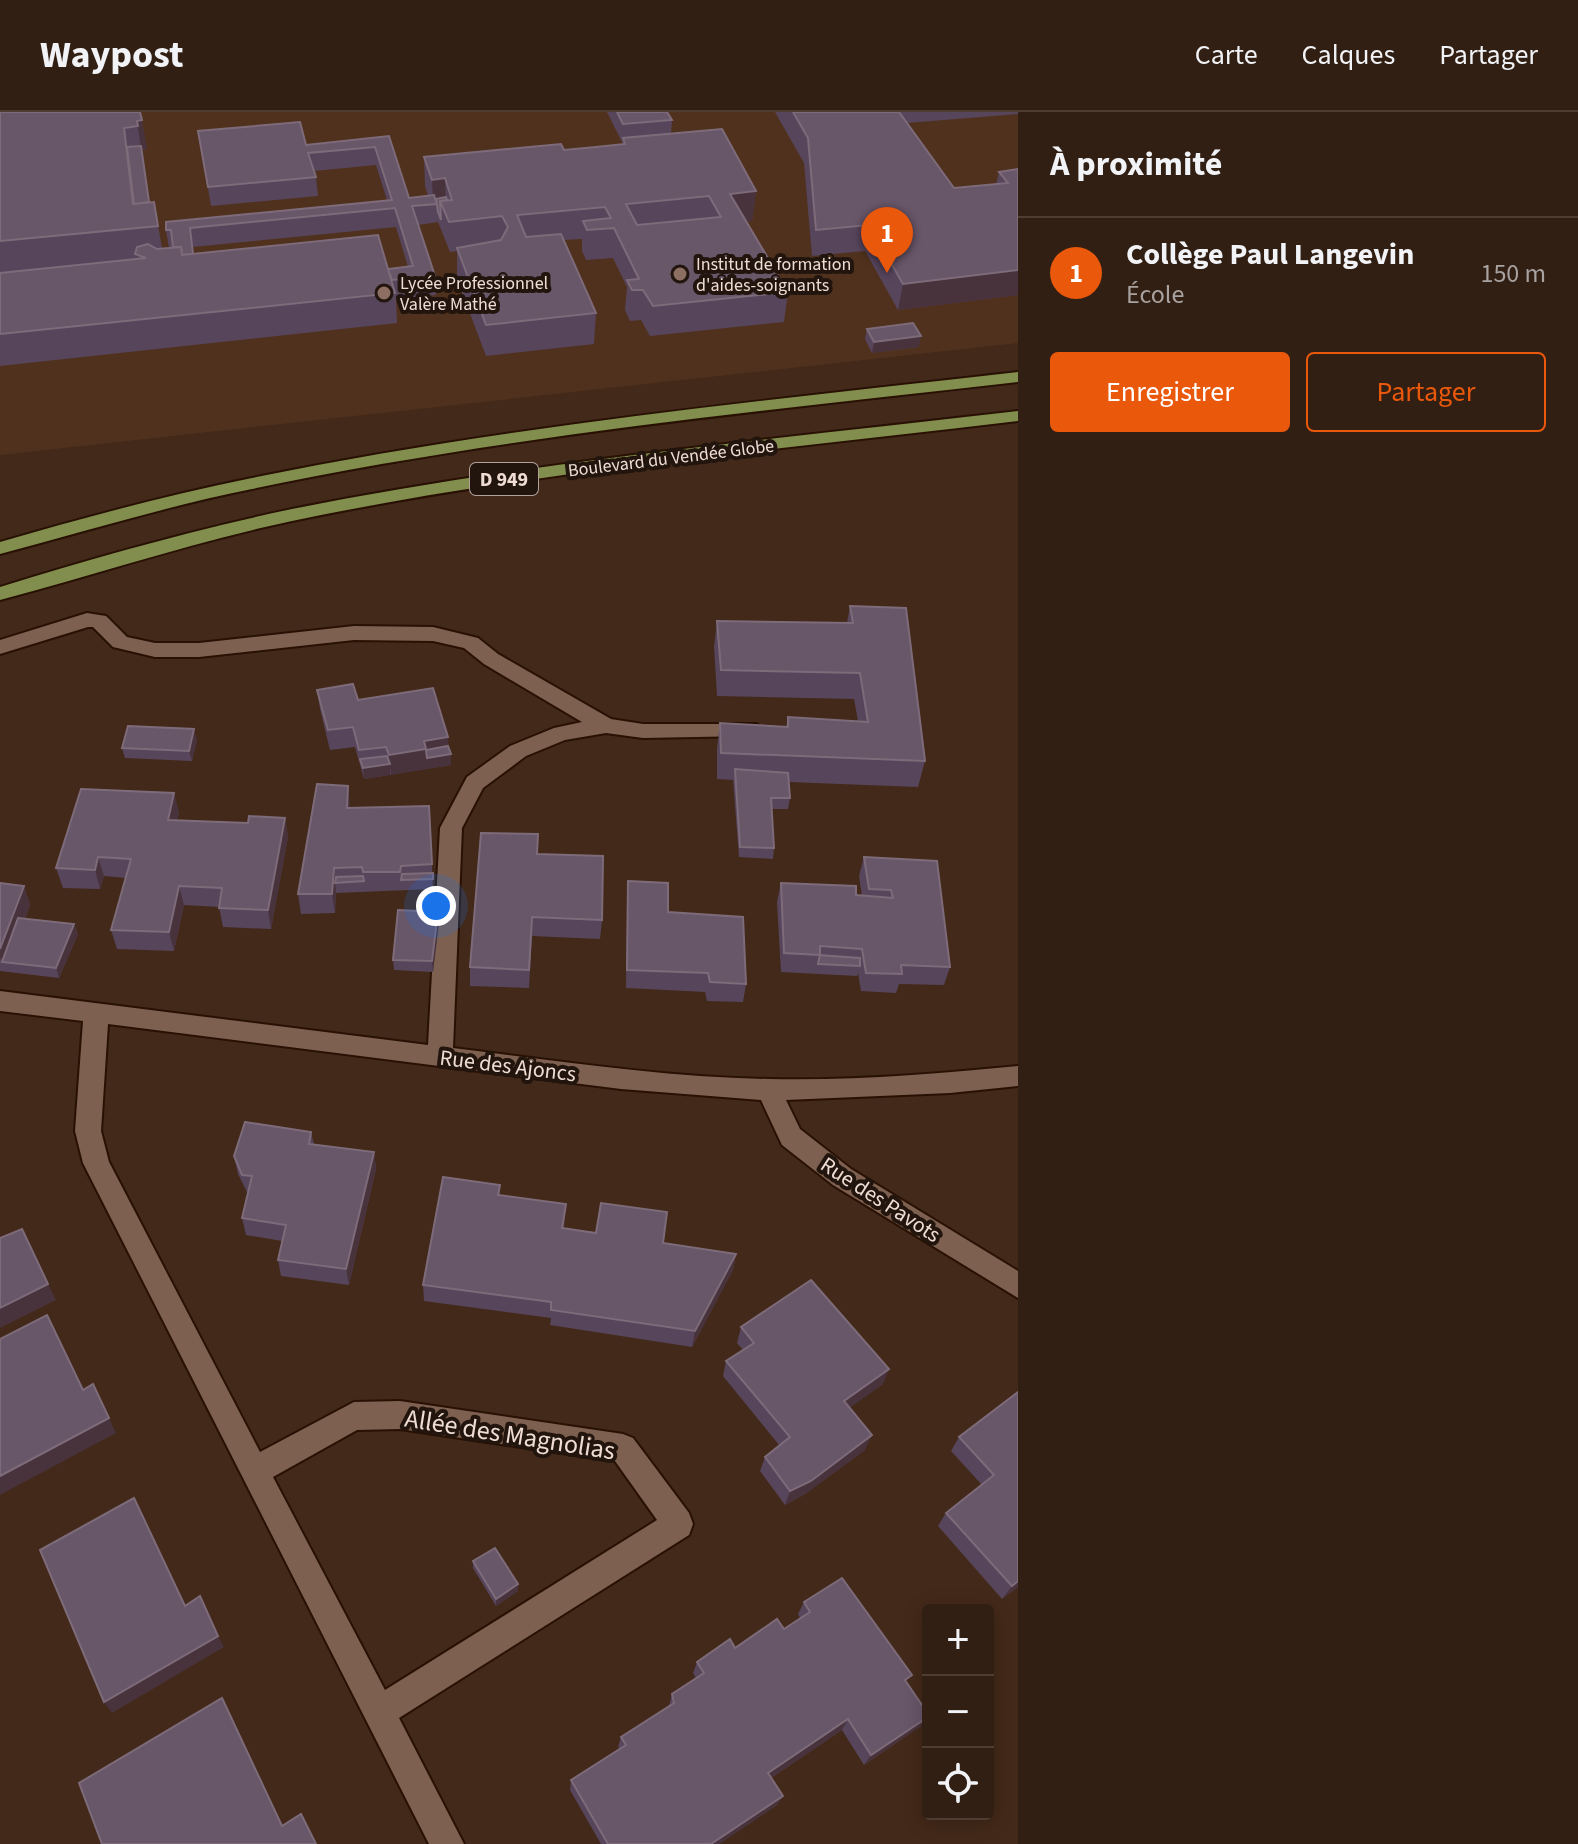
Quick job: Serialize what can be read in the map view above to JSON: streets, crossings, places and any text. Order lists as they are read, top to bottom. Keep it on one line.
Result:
{"streets":{"main road":["Boulevard du Vendée Globe","D 949"],"street":["Rue des Ajoncs","Rue des Pavots","Allée des Magnolias"]},"crossings":[["Rue des Ajoncs","Rue des Pavots"]],"places":["Institut de formation d'aides-soignants","Lycée Professionnel Valère Mathé"],"page":{"header":"Waypost","nav":["Carte","Calques","Partager"],"heading":"À proximité","pins":"1","list":[{"mark":"1","name":"Collège Paul Langevin","note":"École","value":"150 m"}],"buttons":["Enregistrer","Partager"],"map_buttons":["+","−"]}}
